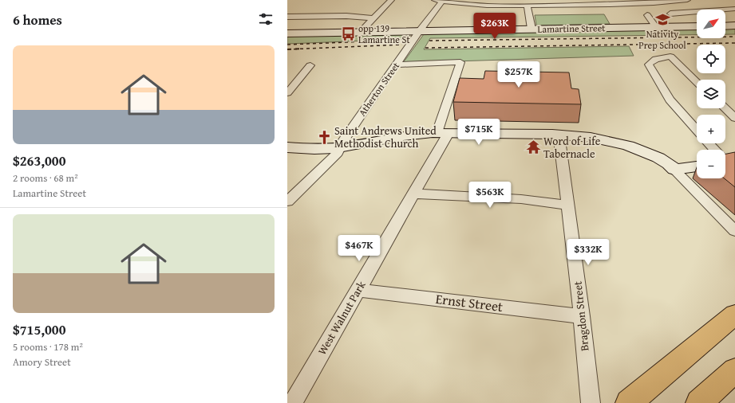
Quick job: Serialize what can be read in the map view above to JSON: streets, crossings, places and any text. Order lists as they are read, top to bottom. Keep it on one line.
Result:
{"streets":{"street":["Lamartine Street","Atherton Street","Ernst Street","Bragdon Street","West Walnut Park"]},"crossings":[["Lamartine Street","Atherton Street"],["Atherton Street","West Walnut Park"],["Ernst Street","Bragdon Street"],["Ernst Street","West Walnut Park"]],"places":{"school or university":["Nativity Prep School"],"bus stop":["opp 139 Lamartine St"],"church":["Saint Andrews United Methodist Church"],"temple":["Word of Life Tabernacle"]},"north":"top right","page":{"heading":"6 homes","map_buttons":["+","−"],"price":["$263K","$257K","$715K","$563K","$467K","$332K"],"list":[{"name":"$263,000","note":"2 rooms · 68 m² · Lamartine Street"},{"name":"$715,000","note":"5 rooms · 178 m² · Amory Street"}]}}
